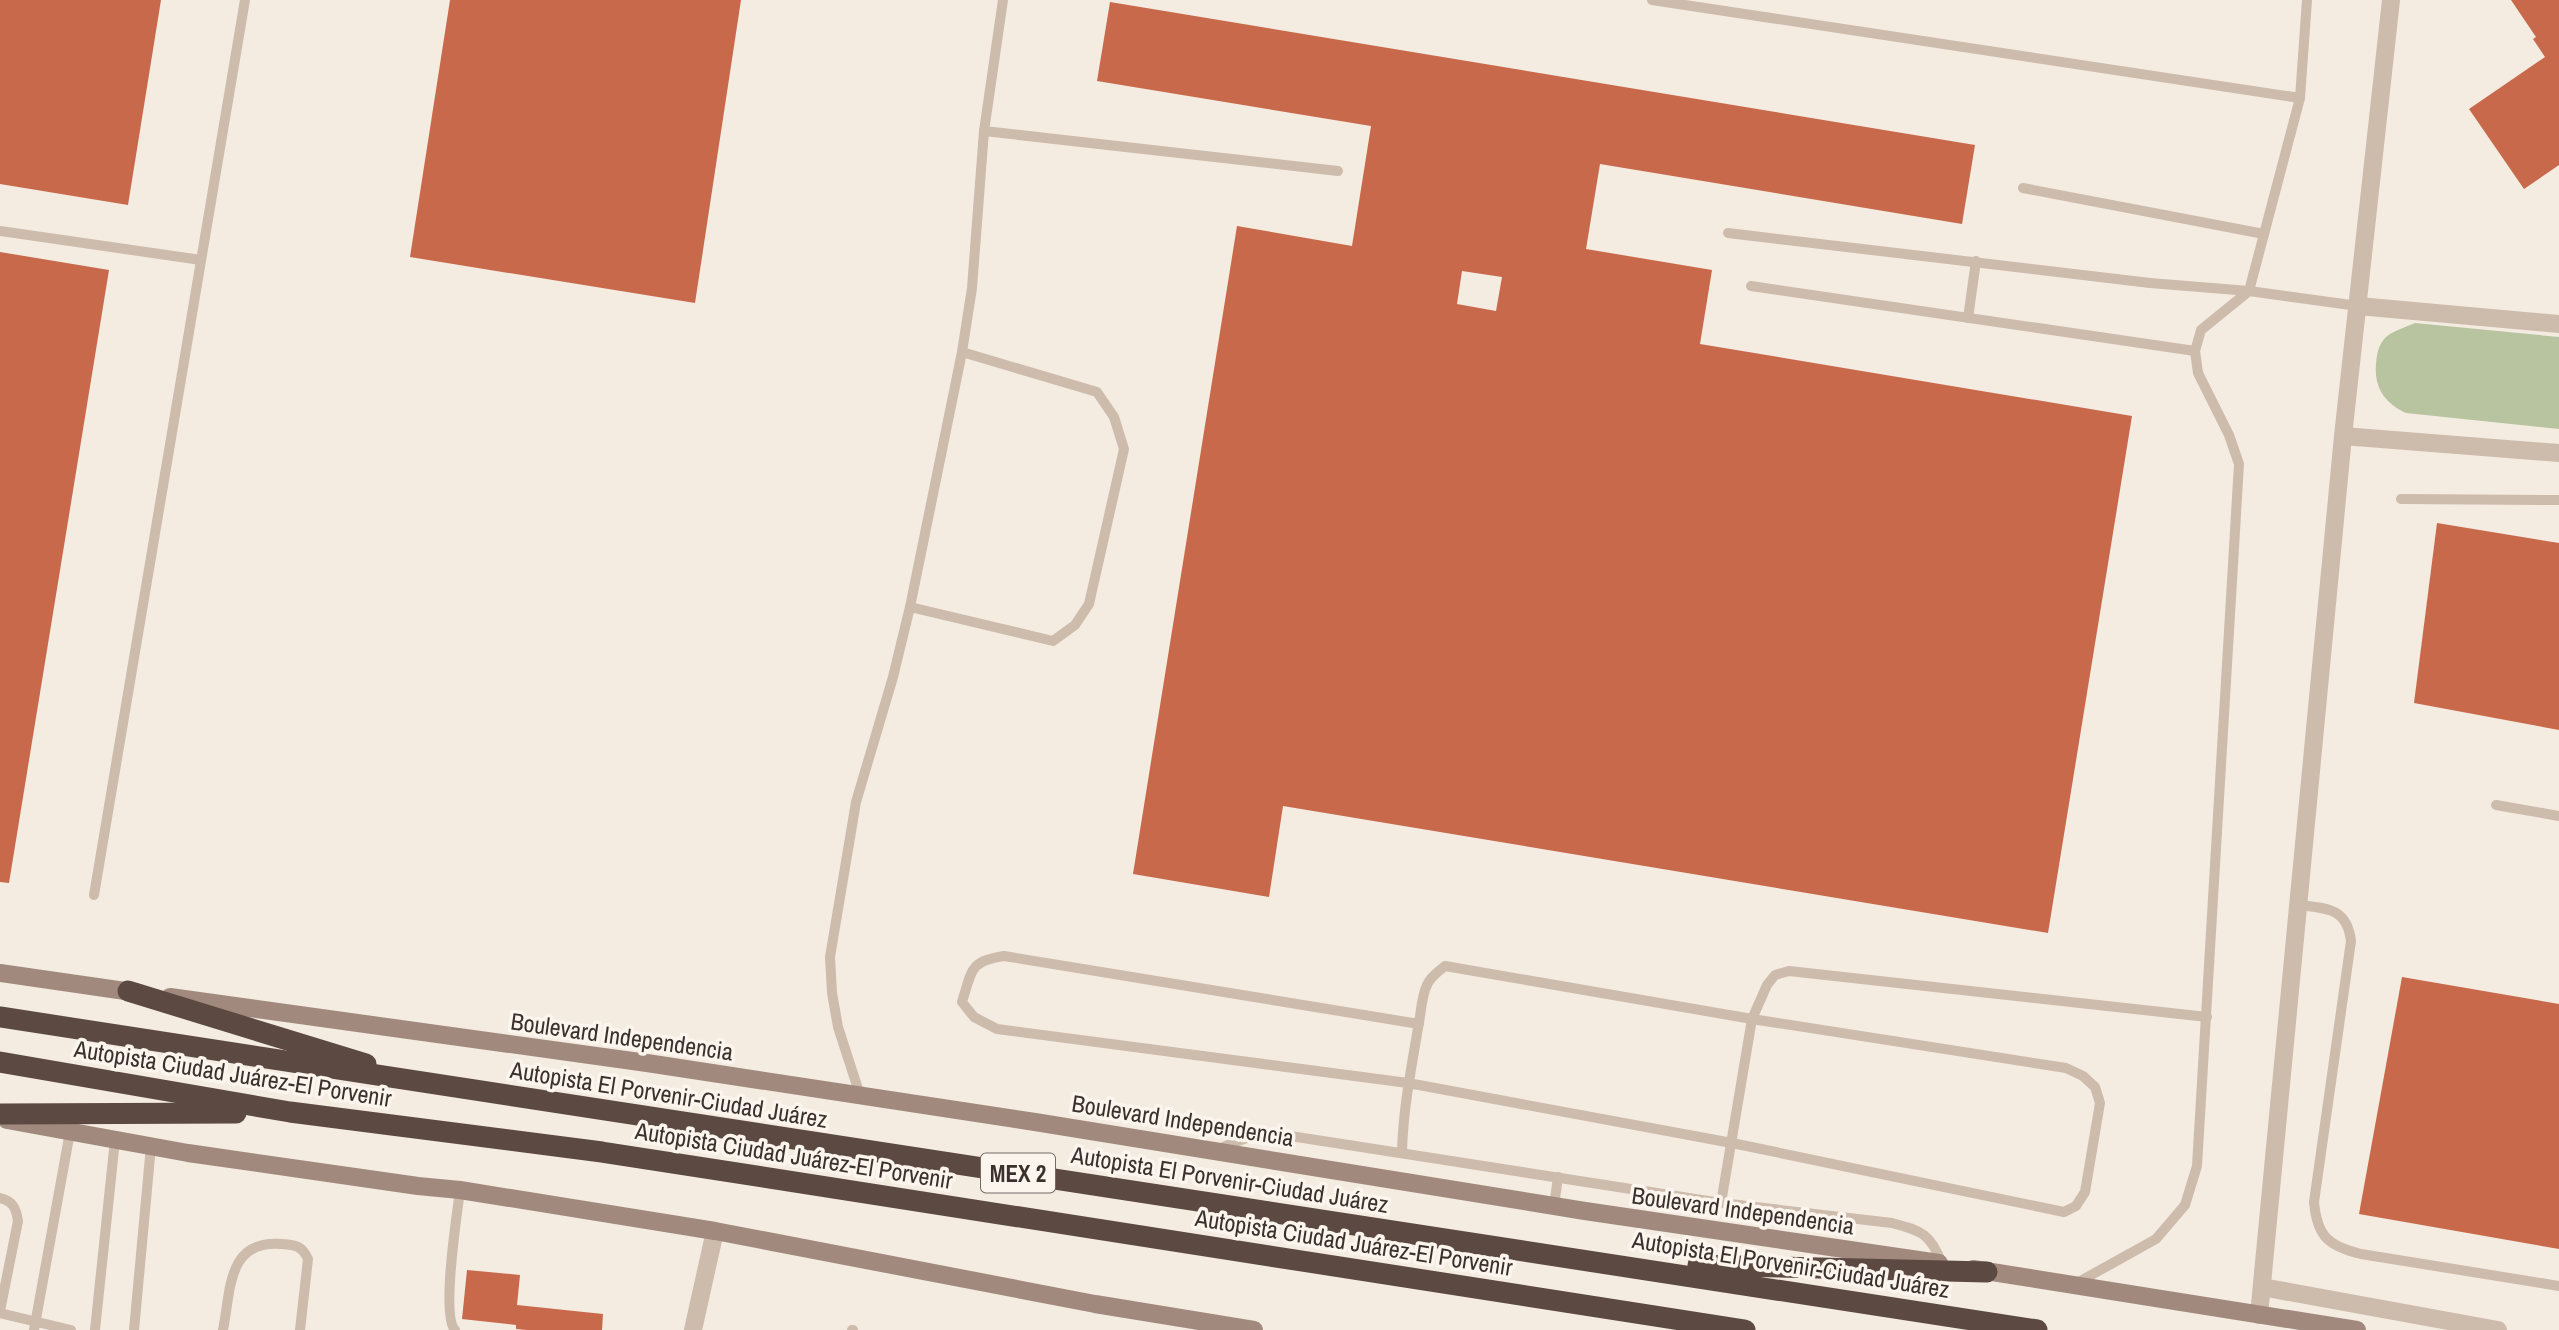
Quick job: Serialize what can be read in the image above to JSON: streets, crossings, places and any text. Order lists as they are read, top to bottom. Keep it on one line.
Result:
{"streets":{"highway":["Autopista Ciudad Juárez-El Porvenir","Autopista El Porvenir-Ciudad Juárez","MEX 2"],"main road":["Boulevard Independencia"]}}
